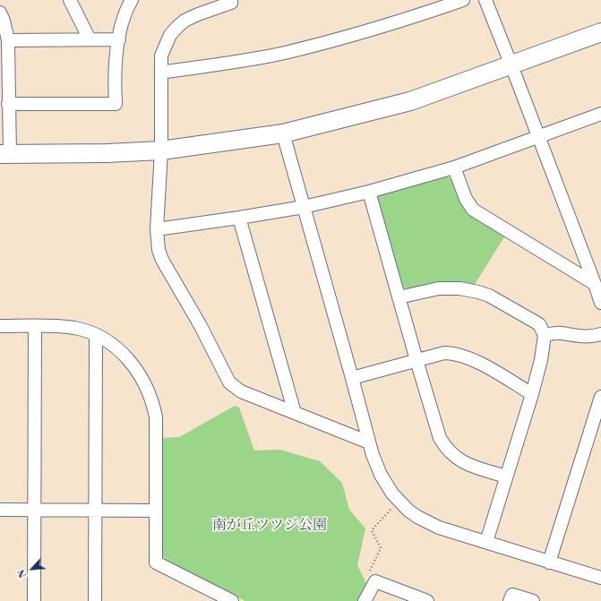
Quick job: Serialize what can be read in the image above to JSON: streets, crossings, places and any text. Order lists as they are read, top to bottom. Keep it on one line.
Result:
{"parks":["南が丘ツツジ公園"],"north":"bottom left"}
